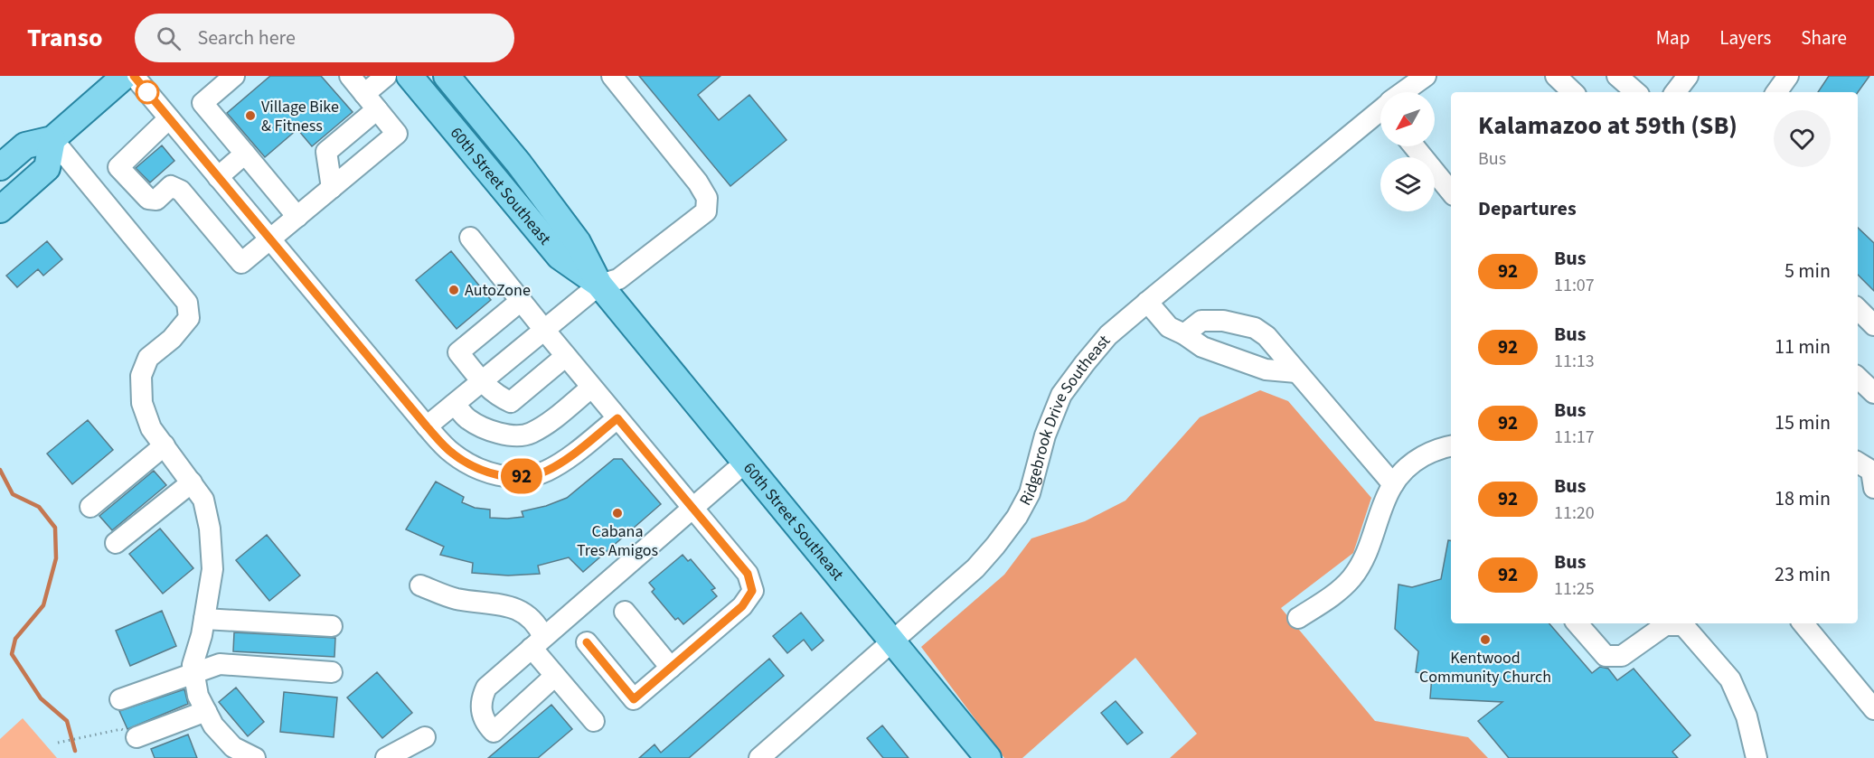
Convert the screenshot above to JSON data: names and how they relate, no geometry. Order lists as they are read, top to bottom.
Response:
{
  "streets": {
    "main road": ["60th Street Southeast"],
    "street": ["Ridgebrook Drive Southeast"]
  },
  "crossings": [
    ["60th Street Southeast", "Ridgebrook Drive Southeast"]
  ],
  "places": [
    "Village Bike & Fitness",
    "AutoZone",
    "Cabana Tres Amigos",
    "Kentwood Community Church"
  ],
  "lines": ["bus line 92"],
  "north": "bottom left",
  "page": {
    "header": "Transo",
    "search": "Search here",
    "nav": ["Map", "Layers", "Share"],
    "on_map": "92",
    "heading": [
      ["Kalamazoo at 59th (SB)", "Bus"],
      "Departures"
    ],
    "list": [
      {
        "mark": "92",
        "name": "Bus",
        "note": "11:07",
        "value": "5 min"
      },
      {
        "mark": "92",
        "name": "Bus",
        "note": "11:13",
        "value": "11 min"
      },
      {
        "mark": "92",
        "name": "Bus",
        "note": "11:17",
        "value": "15 min"
      },
      {
        "mark": "92",
        "name": "Bus",
        "note": "11:20",
        "value": "18 min"
      },
      {
        "mark": "92",
        "name": "Bus",
        "note": "11:25",
        "value": "23 min"
      }
    ]
  }
}
